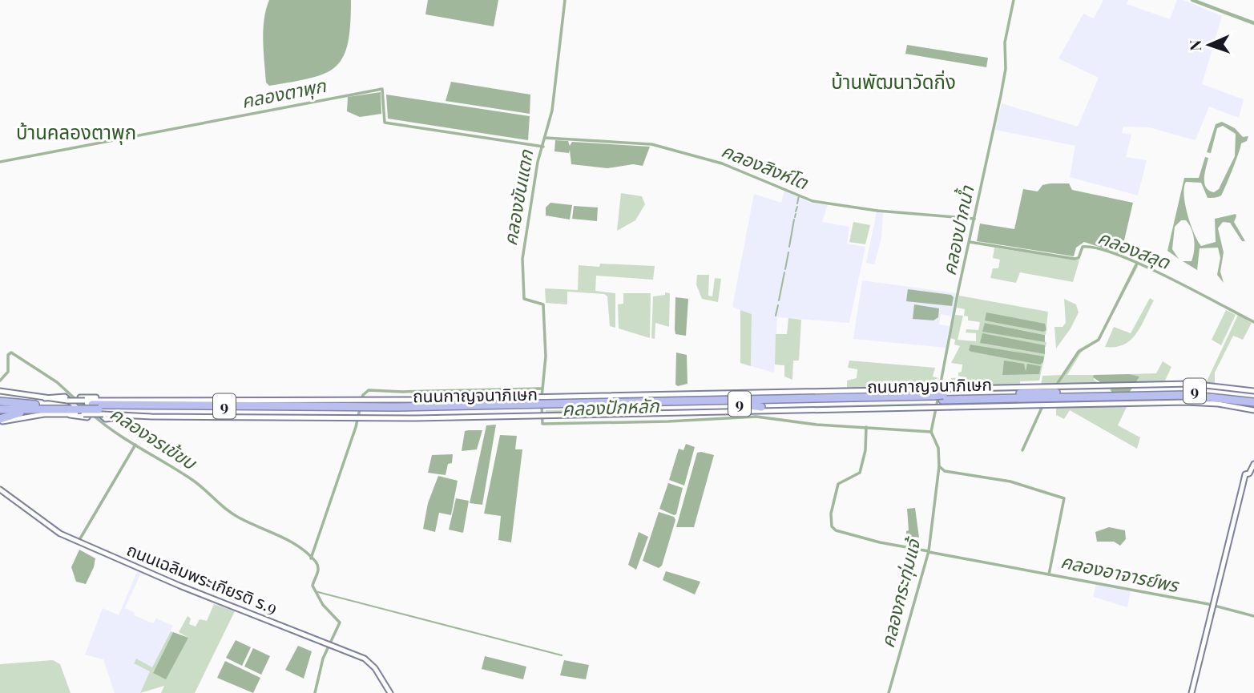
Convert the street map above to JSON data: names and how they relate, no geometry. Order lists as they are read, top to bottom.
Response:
{
  "streets": {
    "highway": ["ถนนกาญจนาภิเษก", "9"],
    "main road": ["ถนนเฉลิมพระเกียรติ ร.9"]
  },
  "districts": ["บ้านพัฒนาวัดกิ่ง", "บ้านคลองตาพุก"],
  "water": [
    "คลองตาพุก",
    "คลองสิงห์โต",
    "คลองขันแตก",
    "คลองปากน้ำ",
    "คลองสลุด",
    "คลองปักหลัก",
    "คลองจรเข้ขบ",
    "คลองอาจารย์พร",
    "คลองกระทุ่มแจ้"
  ],
  "north": "left"
}
